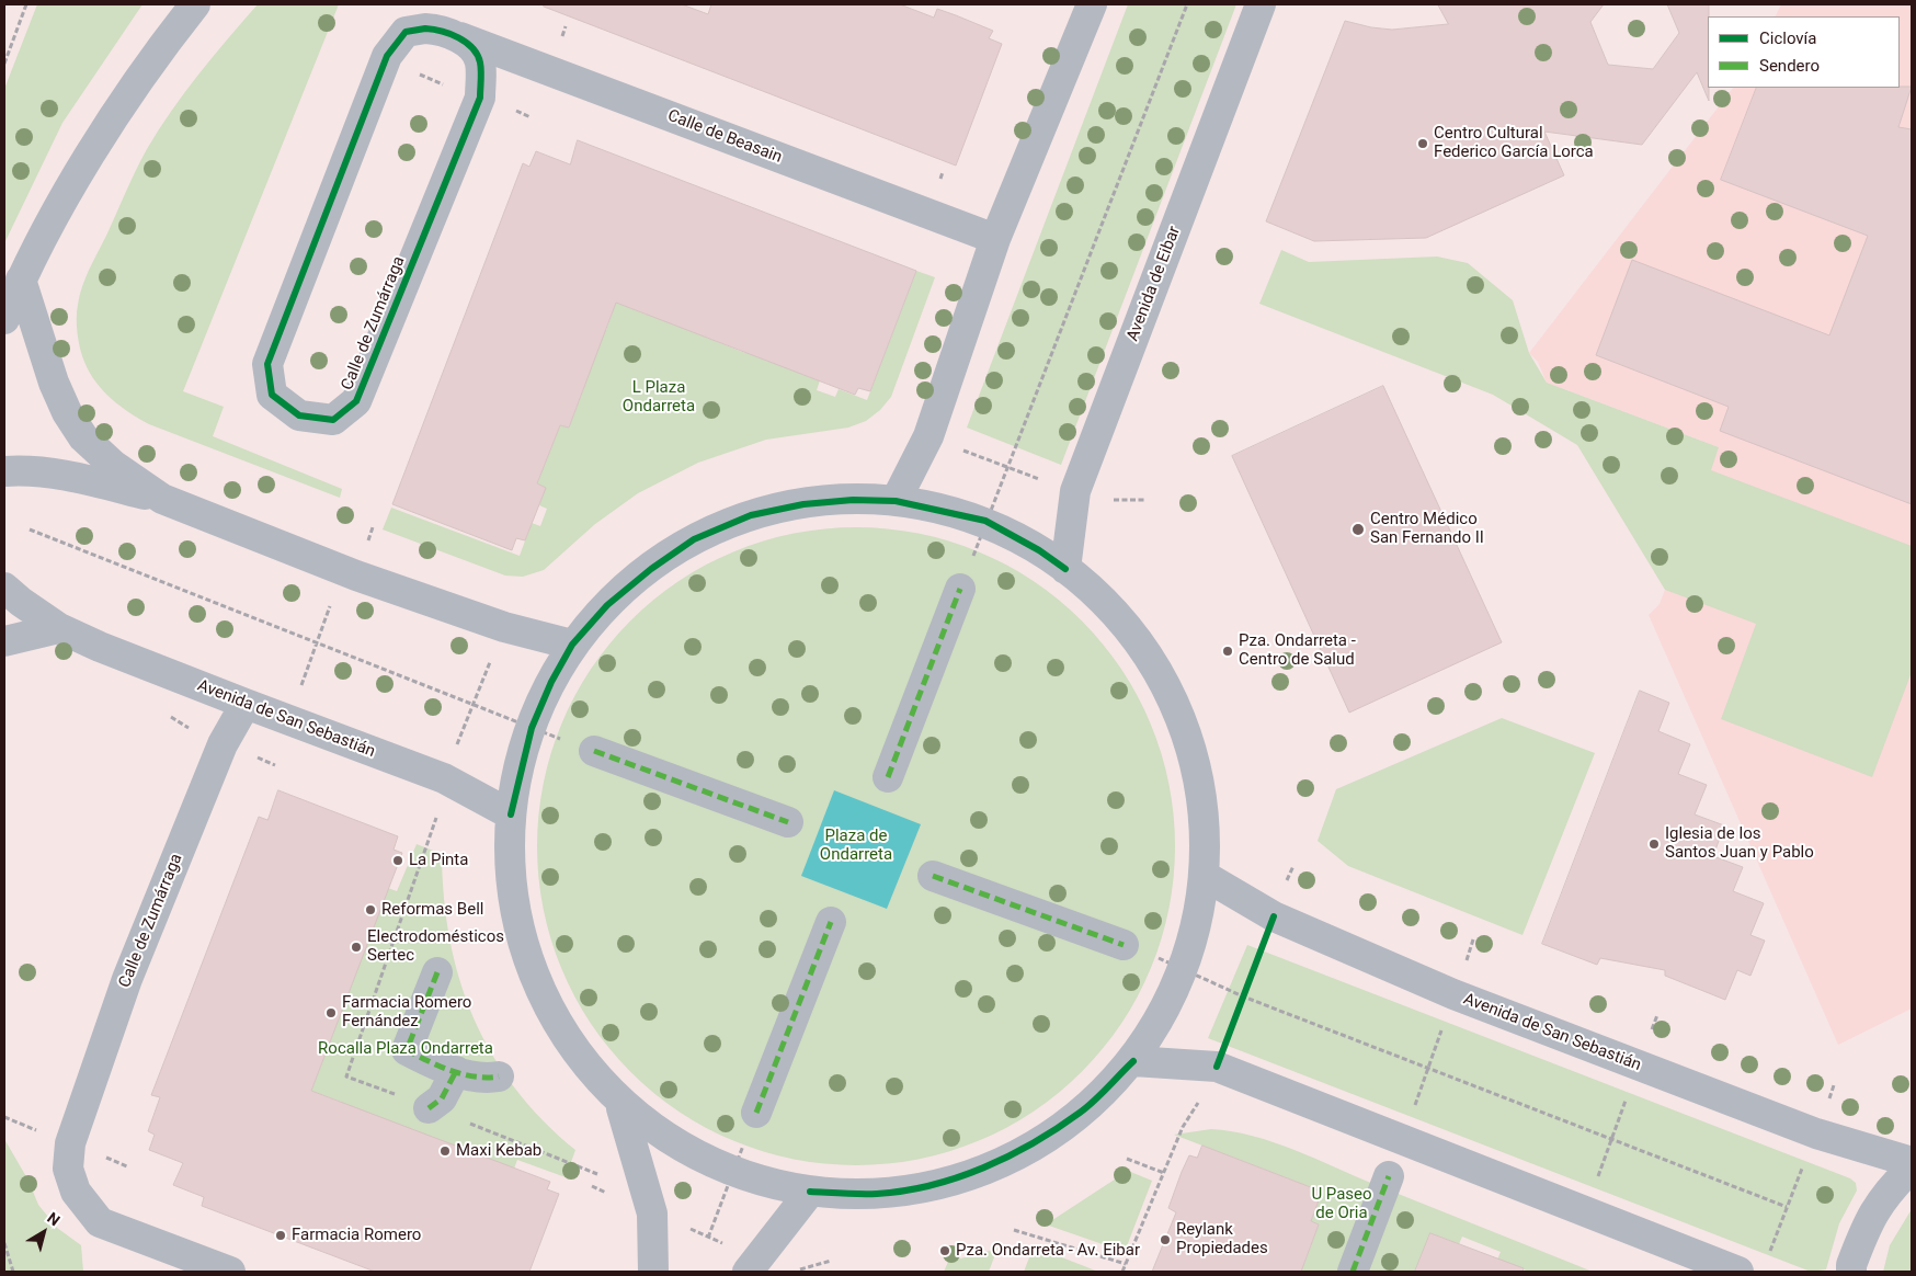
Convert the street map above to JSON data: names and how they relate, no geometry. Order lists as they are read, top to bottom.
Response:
{
  "streets": {
    "street": [
      "Calle de Beasain",
      "Avenida de Eibar",
      "Calle de Zumárraga",
      "Avenida de San Sebastián"
    ]
  },
  "crossings": [
    ["Calle de Beasain", "Calle de Zumárraga"],
    ["Calle de Zumárraga", "Avenida de San Sebastián"]
  ],
  "parks": [
    "L Plaza Ondarreta",
    "Plaza de Ondarreta",
    "Rocalla Plaza Ondarreta",
    "U Paseo de Oria"
  ],
  "places": [
    "Centro Cultural Federico García Lorca",
    "Centro Médico San Fernando II",
    "Pza. Ondarreta - Centro de Salud",
    "Iglesia de los Santos Juan y Pablo",
    "La Pinta",
    "Reformas Bell",
    "Electrodomésticos Sertec",
    "Farmacia Romero Fernández",
    "Maxi Kebab",
    "Farmacia Romero",
    "Reylank Propiedades",
    "Pza. Ondarreta - Av. Eibar"
  ],
  "legend": ["Ciclovía", "Sendero"],
  "north": "top right"
}
